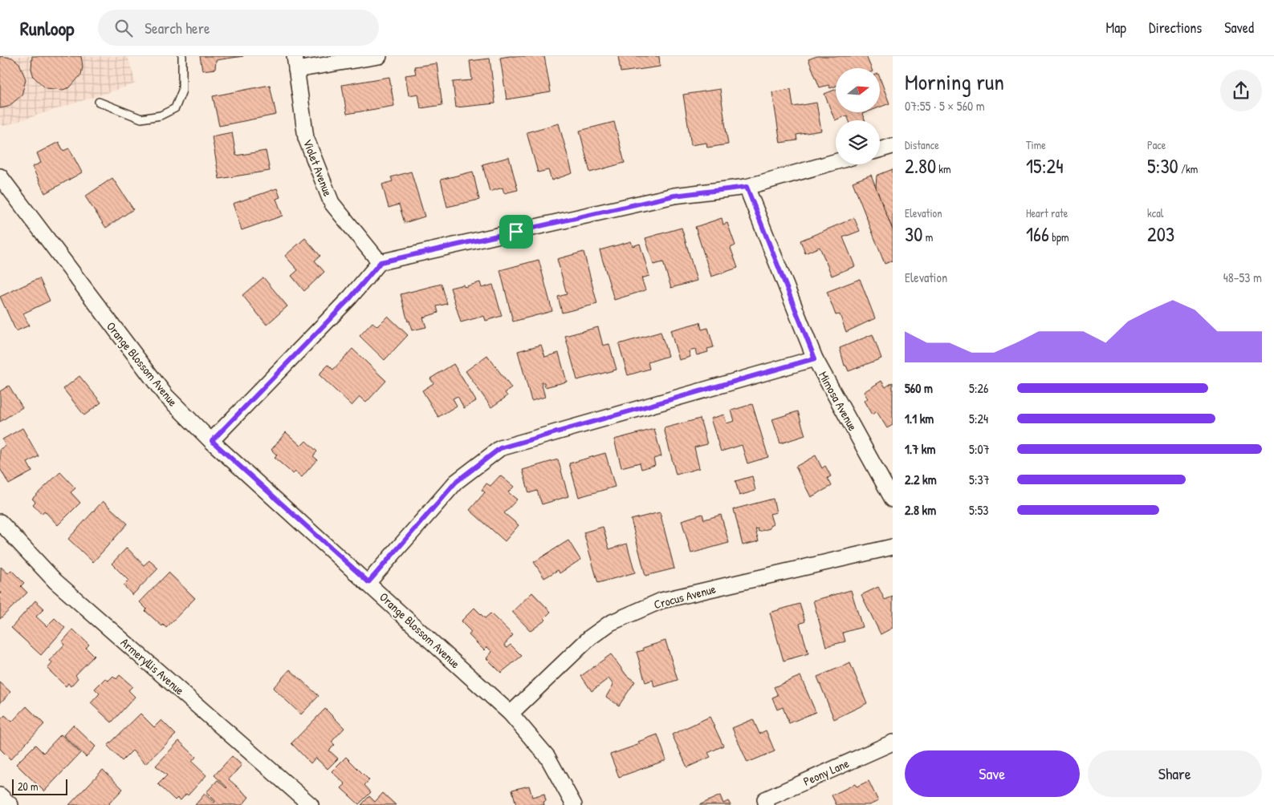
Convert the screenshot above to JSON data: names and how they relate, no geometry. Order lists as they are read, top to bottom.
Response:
{
  "streets": {
    "street": [
      "Violet Avenue",
      "Orange Blossom Avenue",
      "Mimosa Avenue",
      "Crocus Avenue",
      "Armeryllis Avenue",
      "Peony Lane"
    ]
  },
  "crossings": [
    ["Orange Blossom Avenue", "Crocus Avenue"]
  ],
  "scale_bar": "20 m",
  "north": "right",
  "page": {
    "header": "Runloop",
    "search": "Search here",
    "nav": ["Map", "Directions", "Saved"],
    "heading": ["Morning run", "07:55 · 5 × 560 m"],
    "stats": [
      ["Distance", "2.80 km"],
      ["Time", "15:24"],
      ["Pace", "5:30 /km"],
      ["Elevation", "30 m"],
      ["Heart rate", "166 bpm"],
      ["kcal", "203"]
    ],
    "chart": ["Elevation", "48–53 m"],
    "list": [
      {
        "name": "560 m",
        "note": "5:26"
      },
      {
        "name": "1.1 km",
        "note": "5:24"
      },
      {
        "name": "1.7 km",
        "note": "5:07"
      },
      {
        "name": "2.2 km",
        "note": "5:37"
      },
      {
        "name": "2.8 km",
        "note": "5:53"
      }
    ],
    "buttons": ["Save", "Share"],
    "scale": "20 m"
  }
}
